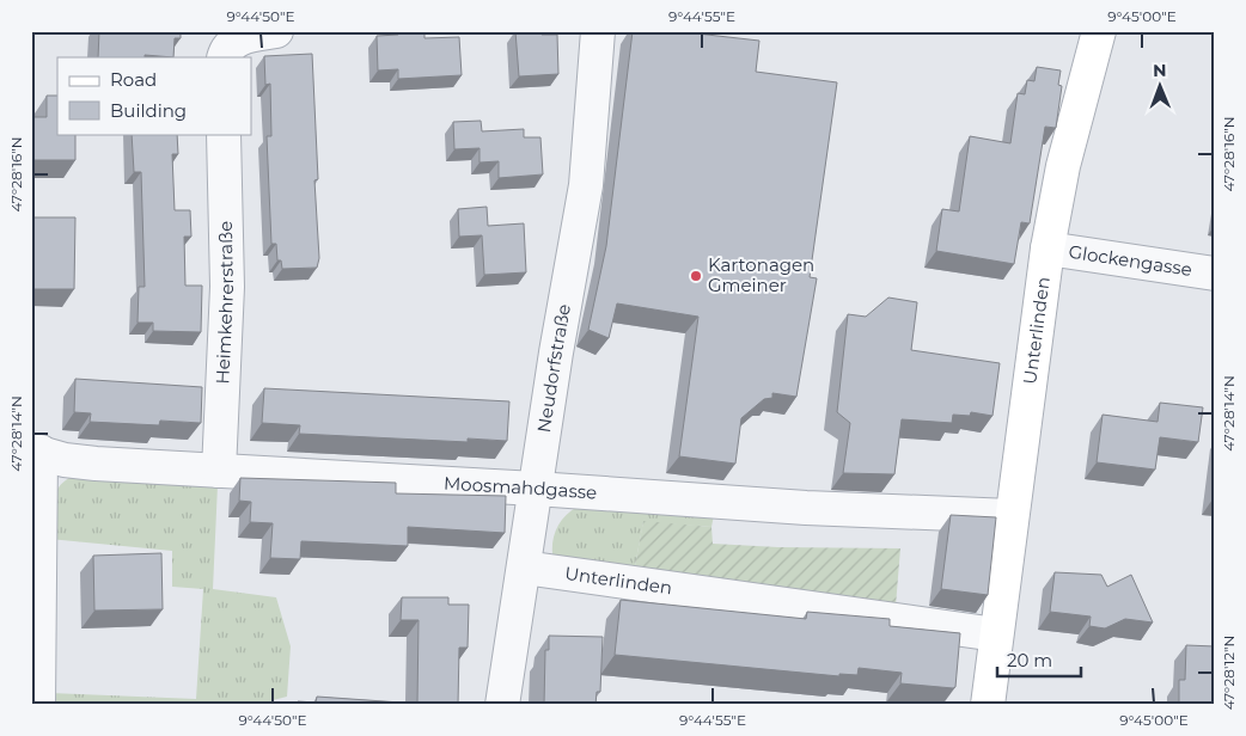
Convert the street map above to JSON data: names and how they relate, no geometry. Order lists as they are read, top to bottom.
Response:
{
  "streets": {
    "main road": ["Unterlinden"],
    "street": [
      "Glockengasse",
      "Heimkehrerstraße",
      "Neudorfstraße",
      "Moosmahdgasse"
    ]
  },
  "crossings": [
    ["Glockengasse", "Unterlinden"],
    ["Heimkehrerstraße", "Moosmahdgasse"],
    ["Unterlinden", "Neudorfstraße"],
    ["Unterlinden", "Moosmahdgasse"],
    ["Neudorfstraße", "Moosmahdgasse"]
  ],
  "places": ["Kartonagen Gmeiner"],
  "legend": ["Road", "Building"],
  "scale_bar": "20 m",
  "north": "top",
  "coordinates": [
    "9°44'50\"E",
    "9°44'55\"E",
    "9°45'00\"E",
    "47°28'16\"N",
    "47°28'14\"N",
    "47°28'12\"N"
  ]
}
